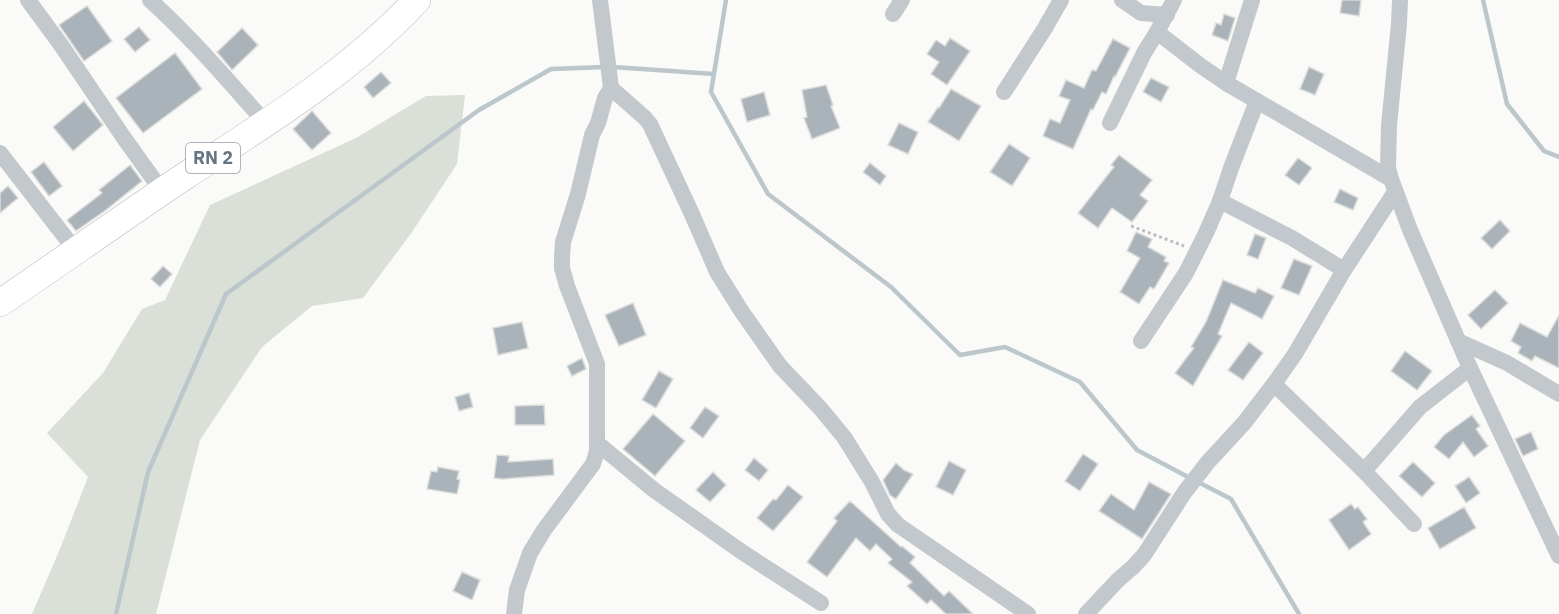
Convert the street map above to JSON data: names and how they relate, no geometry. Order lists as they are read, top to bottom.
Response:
{
  "streets": {
    "highway": ["RN 2"]
  }
}
